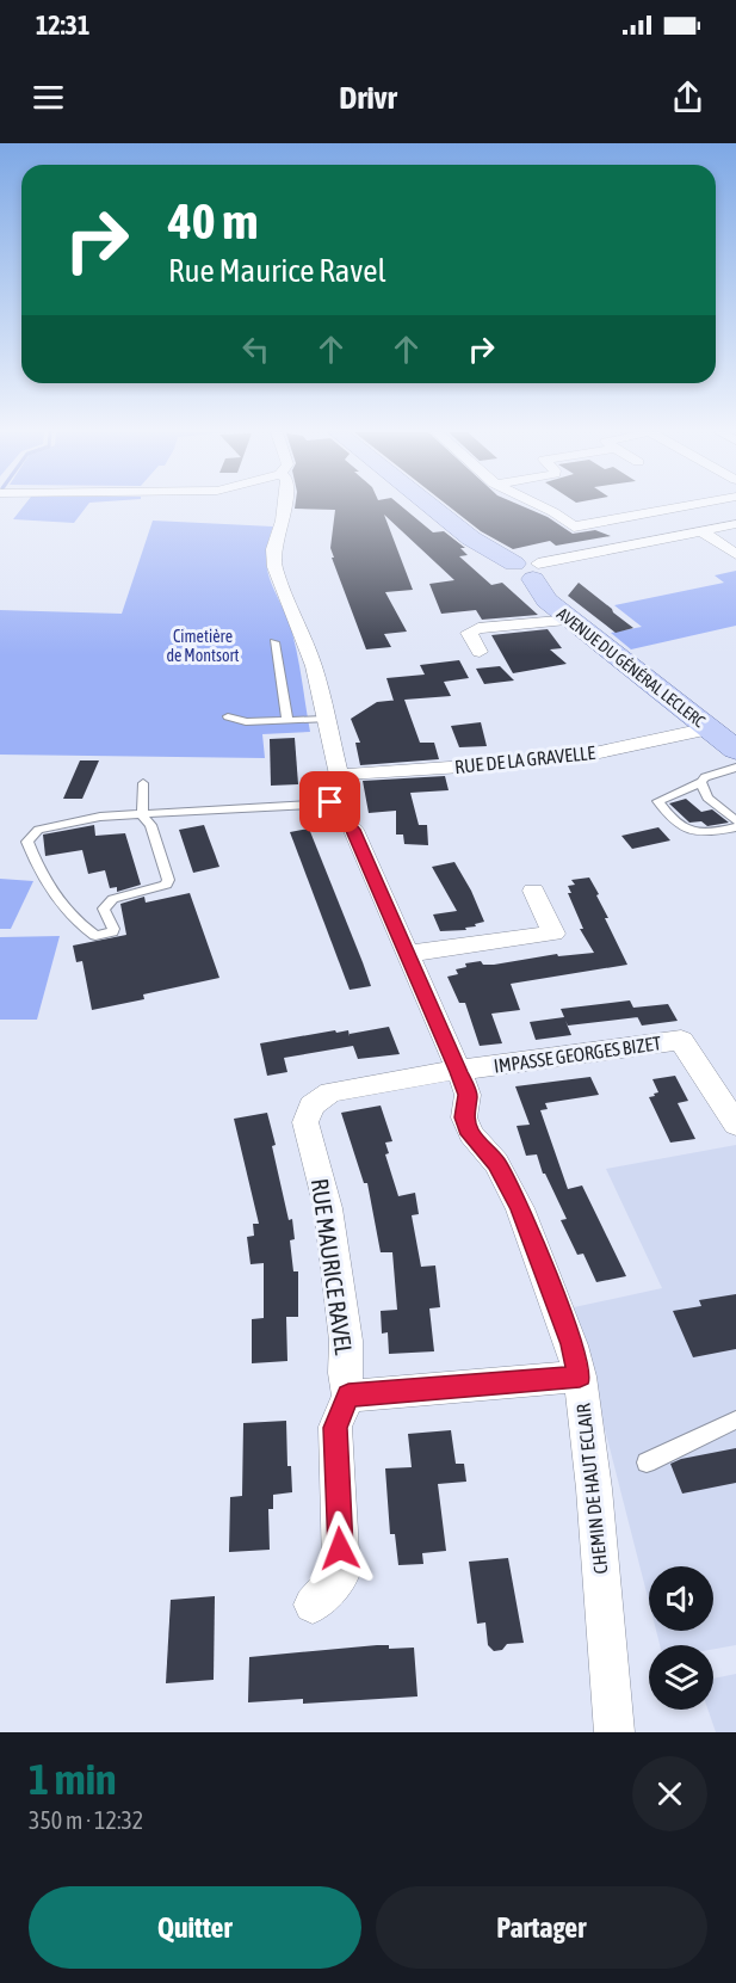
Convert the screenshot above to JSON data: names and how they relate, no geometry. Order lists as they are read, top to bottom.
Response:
{
  "streets": {
    "main road": ["AVENUE DU GÉNÉRAL LECLERC"],
    "street": [
      "RUE DE LA GRAVELLE",
      "IMPASSE GEORGES BIZET",
      "RUE MAURICE RAVEL",
      "CHEMIN DE HAUT ECLAIR"
    ]
  },
  "crossings": [
    ["AVENUE DU GÉNÉRAL LECLERC", "RUE DE LA GRAVELLE"],
    ["IMPASSE GEORGES BIZET", "RUE MAURICE RAVEL"],
    ["IMPASSE GEORGES BIZET", "CHEMIN DE HAUT ECLAIR"],
    ["RUE MAURICE RAVEL", "CHEMIN DE HAUT ECLAIR"]
  ],
  "parks": ["Cimetière de Montsort"],
  "page": {
    "status": "12:31",
    "header": "Drivr",
    "turn": ["40 m", "Rue Maurice Ravel"],
    "heading": ["1 min", "350 m · 12:32"],
    "buttons": ["Quitter", "Partager"]
  }
}
